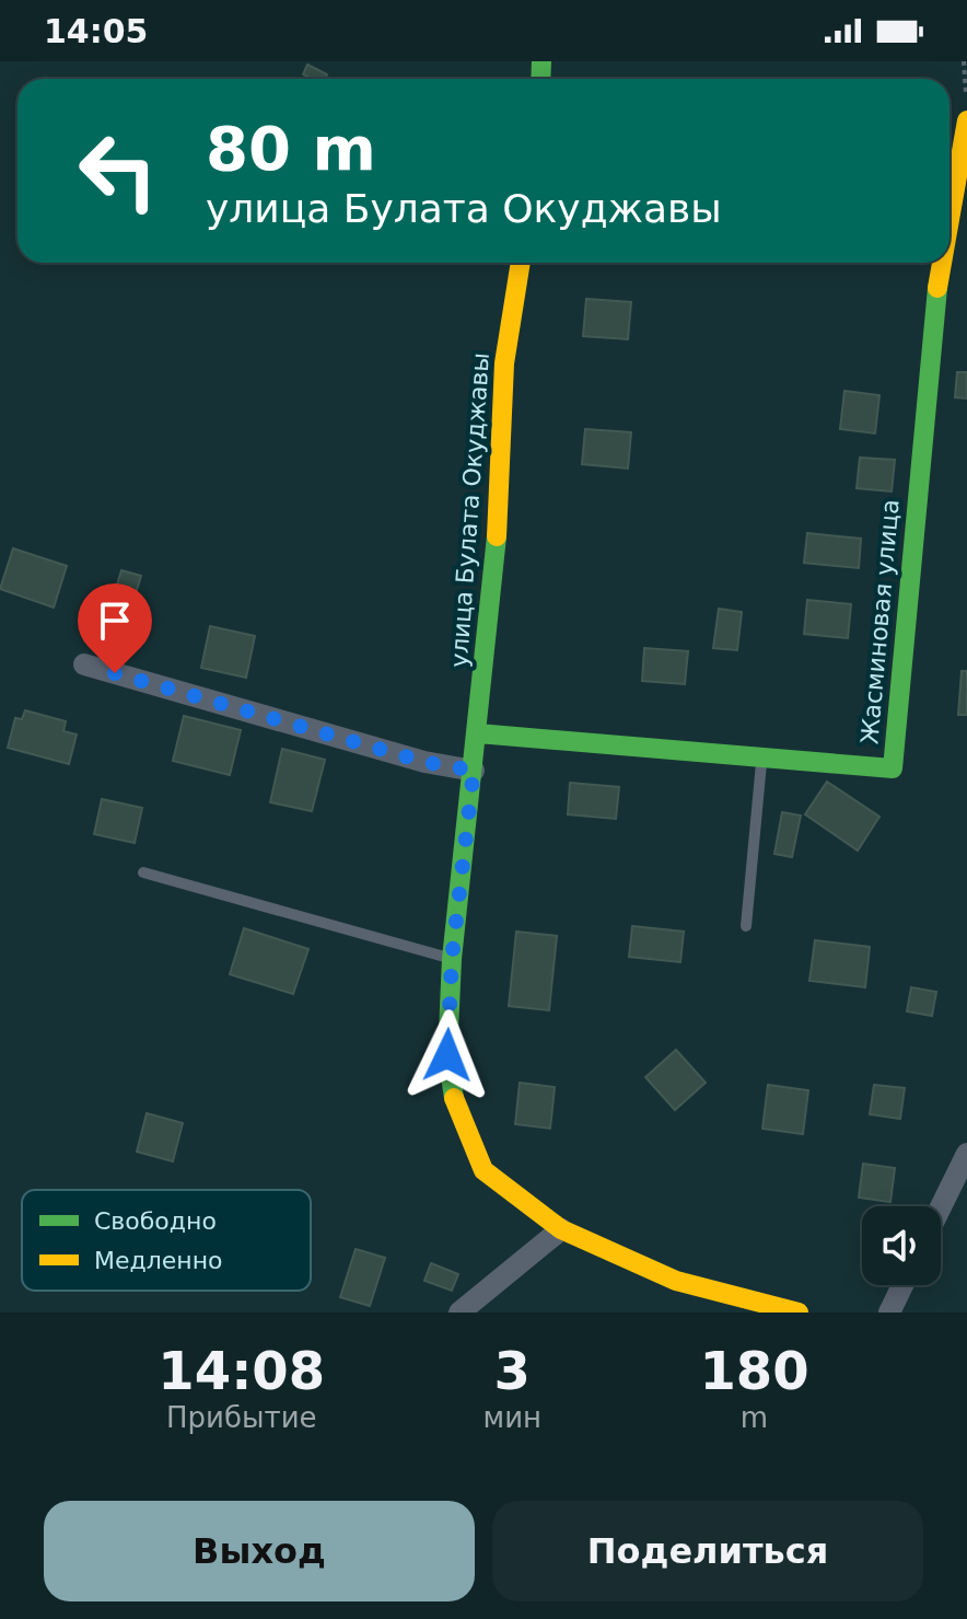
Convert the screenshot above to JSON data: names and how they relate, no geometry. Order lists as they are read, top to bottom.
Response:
{
  "streets": {
    "street": ["улица Булата Окуджавы", "Жасминовая улица"]
  },
  "crossings": [
    ["улица Булата Окуджавы", "Жасминовая улица"]
  ],
  "legend": ["Свободно", "Медленно"],
  "page": {
    "status": "14:05",
    "turn": ["80 m", "улица Булата Окуджавы"],
    "eta": [
      "14:08",
      "Прибытие",
      "3",
      "мин",
      "180",
      "m"
    ],
    "buttons": ["Выход", "Поделиться"]
  }
}
